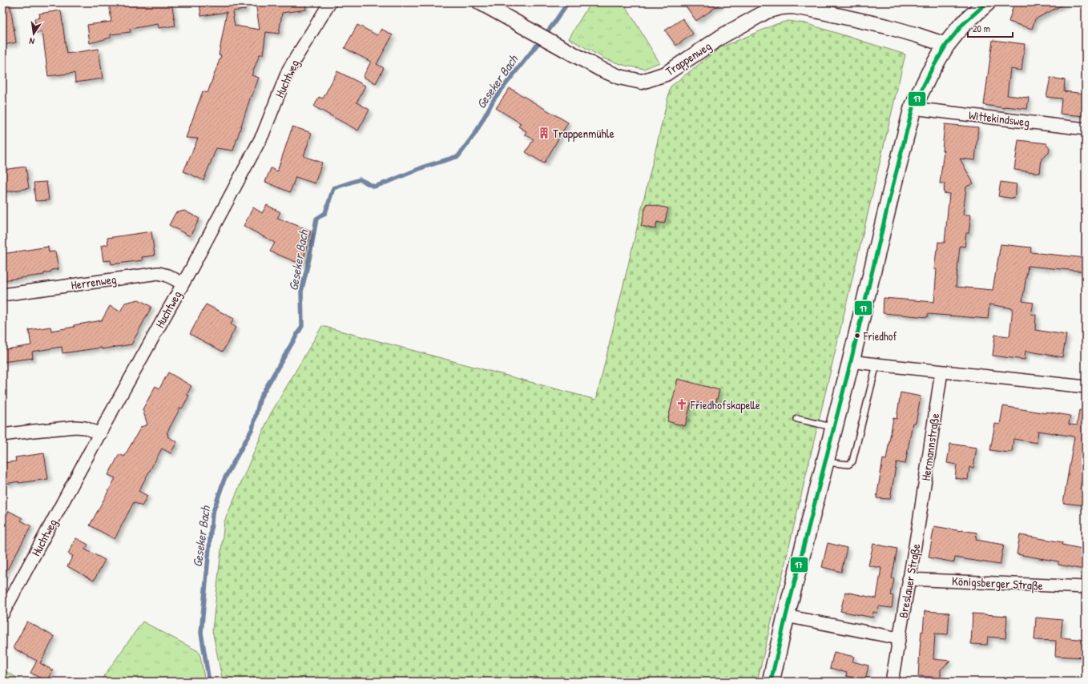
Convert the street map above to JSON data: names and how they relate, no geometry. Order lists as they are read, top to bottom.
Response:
{
  "streets": {
    "street": [
      "Trappenweg",
      "Huchtweg",
      "Wittekindsweg",
      "Herrenweg",
      "Hermannstraße",
      "Breslauer Straße",
      "Königsberger Straße"
    ]
  },
  "crossings": [
    ["Huchtweg", "Herrenweg"],
    ["Hermannstraße", "Breslauer Straße"],
    ["Breslauer Straße", "Königsberger Straße"]
  ],
  "water": ["Geseker Bach"],
  "places": {
    "building": ["Trappenmühle"],
    "other": ["Friedhof"],
    "church": ["Friedhofskapelle"]
  },
  "lines": ["transit line 17"],
  "scale_bar": "20 m",
  "north": "bottom"
}
